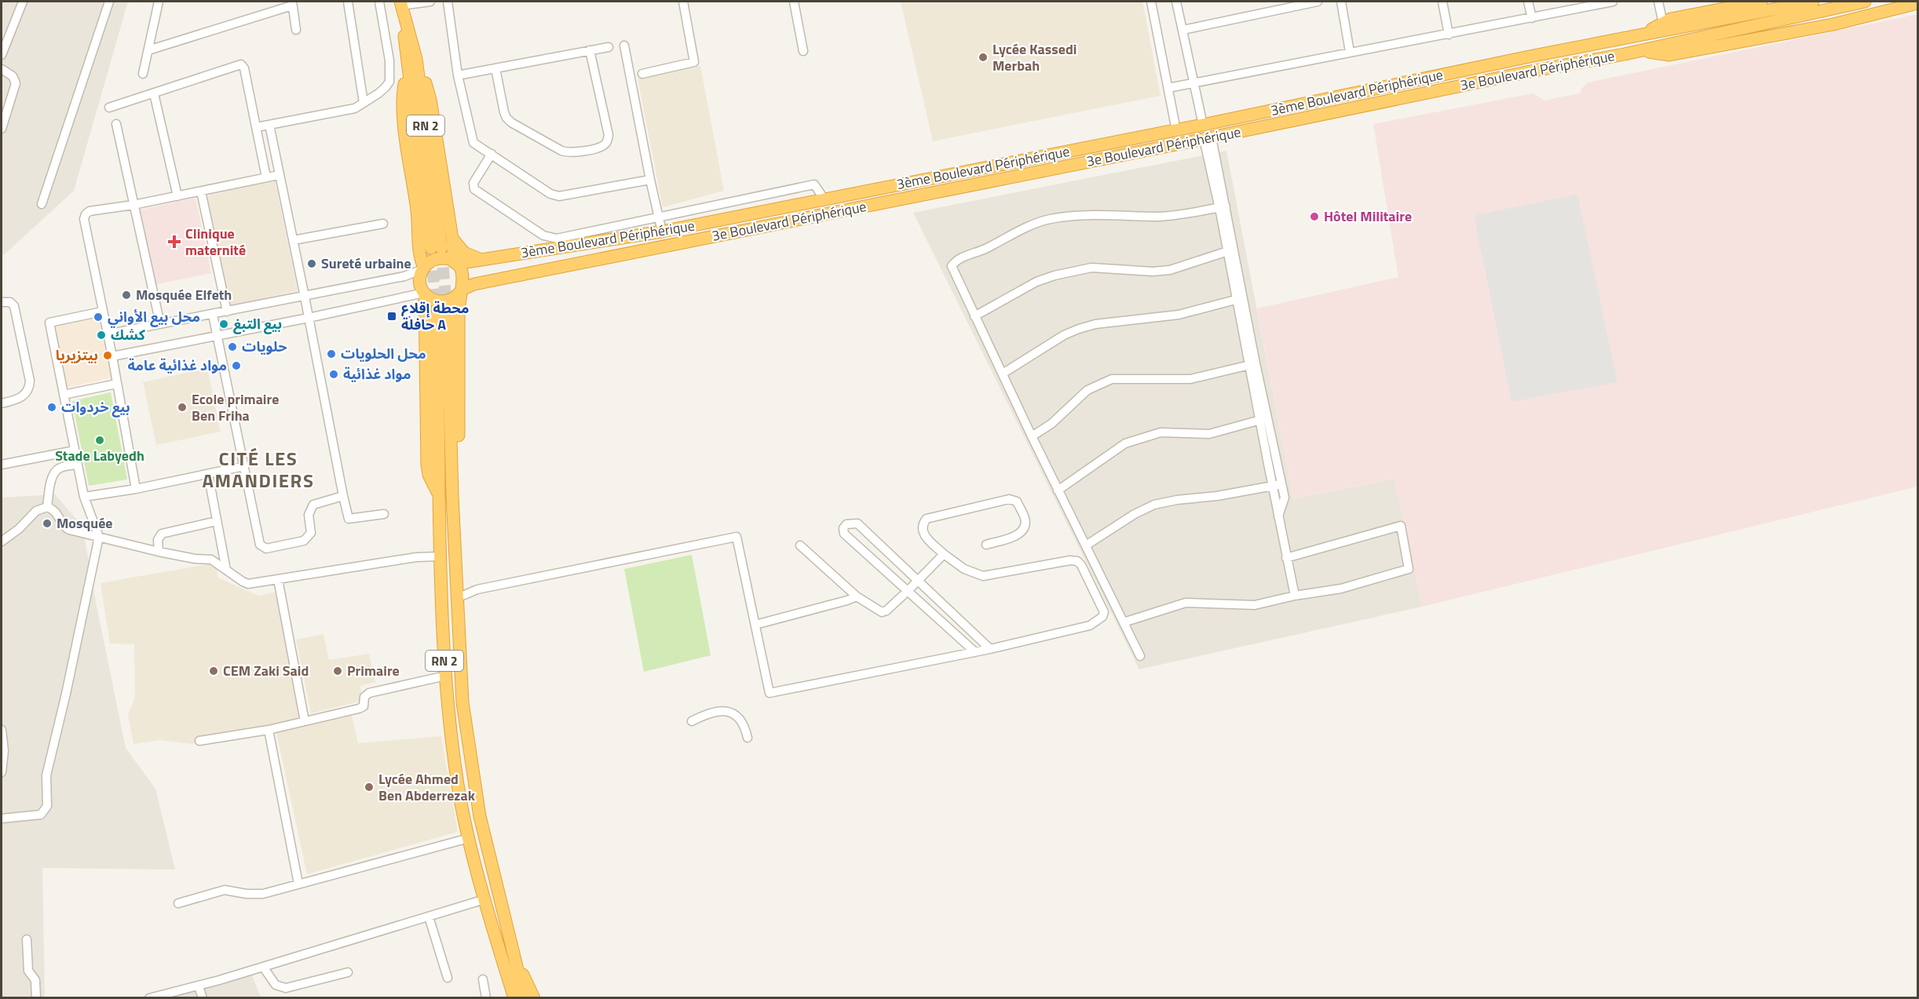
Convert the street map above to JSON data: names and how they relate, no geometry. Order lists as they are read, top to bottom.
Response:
{
  "streets": {
    "highway": ["3e Boulevard Périphérique", "3ème Boulevard Périphérique", "RN 2"]
  },
  "crossings": [
    ["3e Boulevard Périphérique", "3ème Boulevard Périphérique"]
  ],
  "districts": ["CITÉ LES AMANDIERS"],
  "places": {
    "other": [
      "Lycée Kassedi Merbah",
      "Hôtel Militaire",
      "Sureté urbaine",
      "Mosquée Elfeth",
      "محل بيع الأواني",
      "بيع التبغ",
      "كشك",
      "حلويات",
      "محل الحلويات",
      "بيتزيريا",
      "مواد غذائية عامة",
      "مواد غذائية",
      "بيع خردوات",
      "Ecole primaire Ben Friha",
      "Stade Labyedh",
      "Mosquée",
      "CEM Zaki Said",
      "Primaire",
      "Lycée Ahmed Ben Abderrezak"
    ],
    "health": ["Clinique maternité"],
    "transit": ["محطة إقلاع حافلة A"]
  }
}
